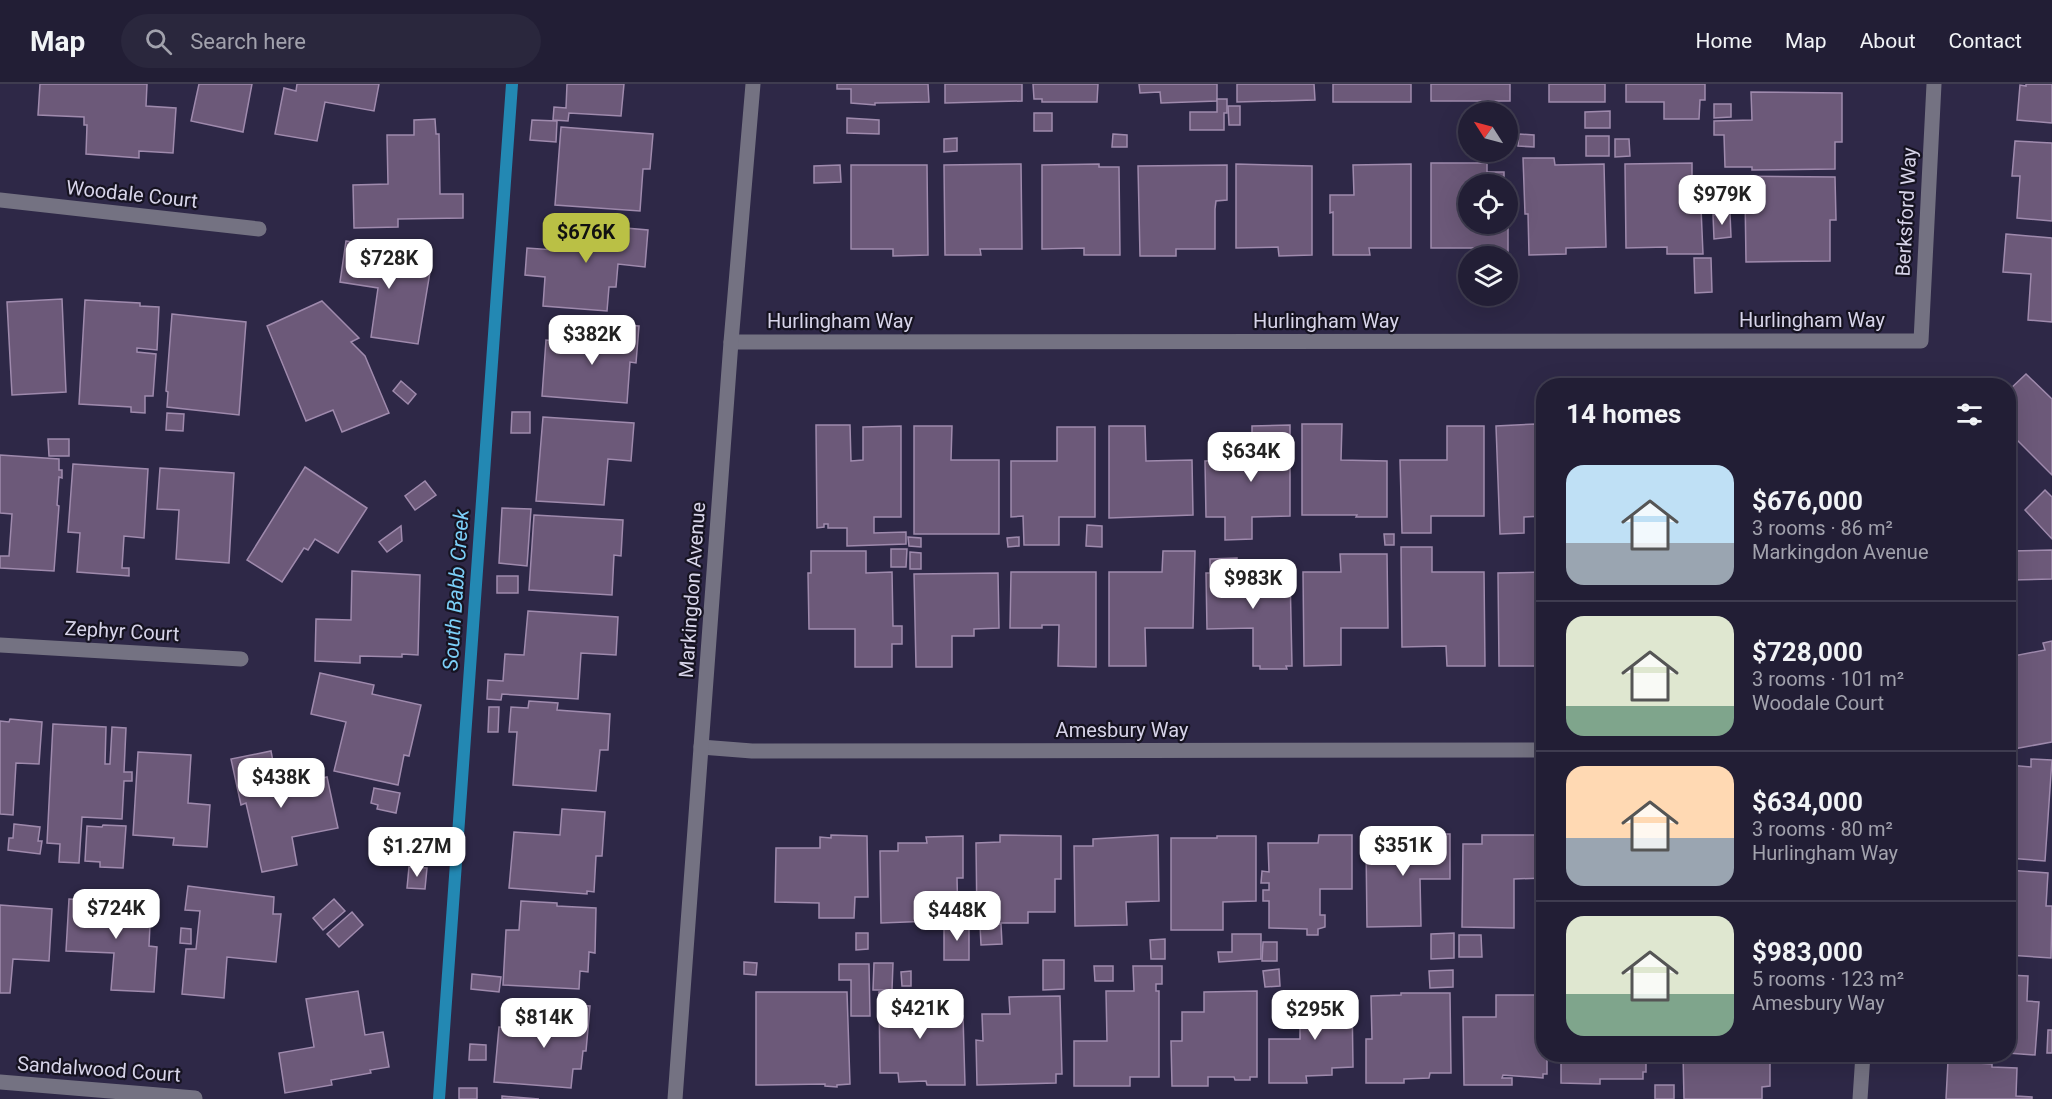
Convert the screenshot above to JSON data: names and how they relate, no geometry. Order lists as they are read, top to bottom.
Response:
{
  "streets": {
    "street": [
      "Woodale Court",
      "Berksford Way",
      "Hurlingham Way",
      "Markingdon Avenue",
      "Zephyr Court",
      "Amesbury Way",
      "Sandalwood Court"
    ]
  },
  "crossings": [
    ["Berksford Way", "Hurlingham Way"],
    ["Hurlingham Way", "Markingdon Avenue"],
    ["Markingdon Avenue", "Amesbury Way"]
  ],
  "water": ["South Babb Creek"],
  "north": "top left",
  "page": {
    "header": "Map",
    "search": "Search here",
    "nav": [
      "Home",
      "Map",
      "About",
      "Contact"
    ],
    "price": [
      "$979K",
      "$676K",
      "$728K",
      "$382K",
      "$634K",
      "$983K",
      "$438K",
      "$351K",
      "$1.27M",
      "$724K",
      "$448K",
      "$421K",
      "$295K",
      "$814K"
    ],
    "heading": "14 homes",
    "list": [
      {
        "name": "$676,000",
        "note": "3 rooms · 86 m² · Markingdon Avenue"
      },
      {
        "name": "$728,000",
        "note": "3 rooms · 101 m² · Woodale Court"
      },
      {
        "name": "$634,000",
        "note": "3 rooms · 80 m² · Hurlingham Way"
      },
      {
        "name": "$983,000",
        "note": "5 rooms · 123 m² · Amesbury Way"
      }
    ]
  }
}
